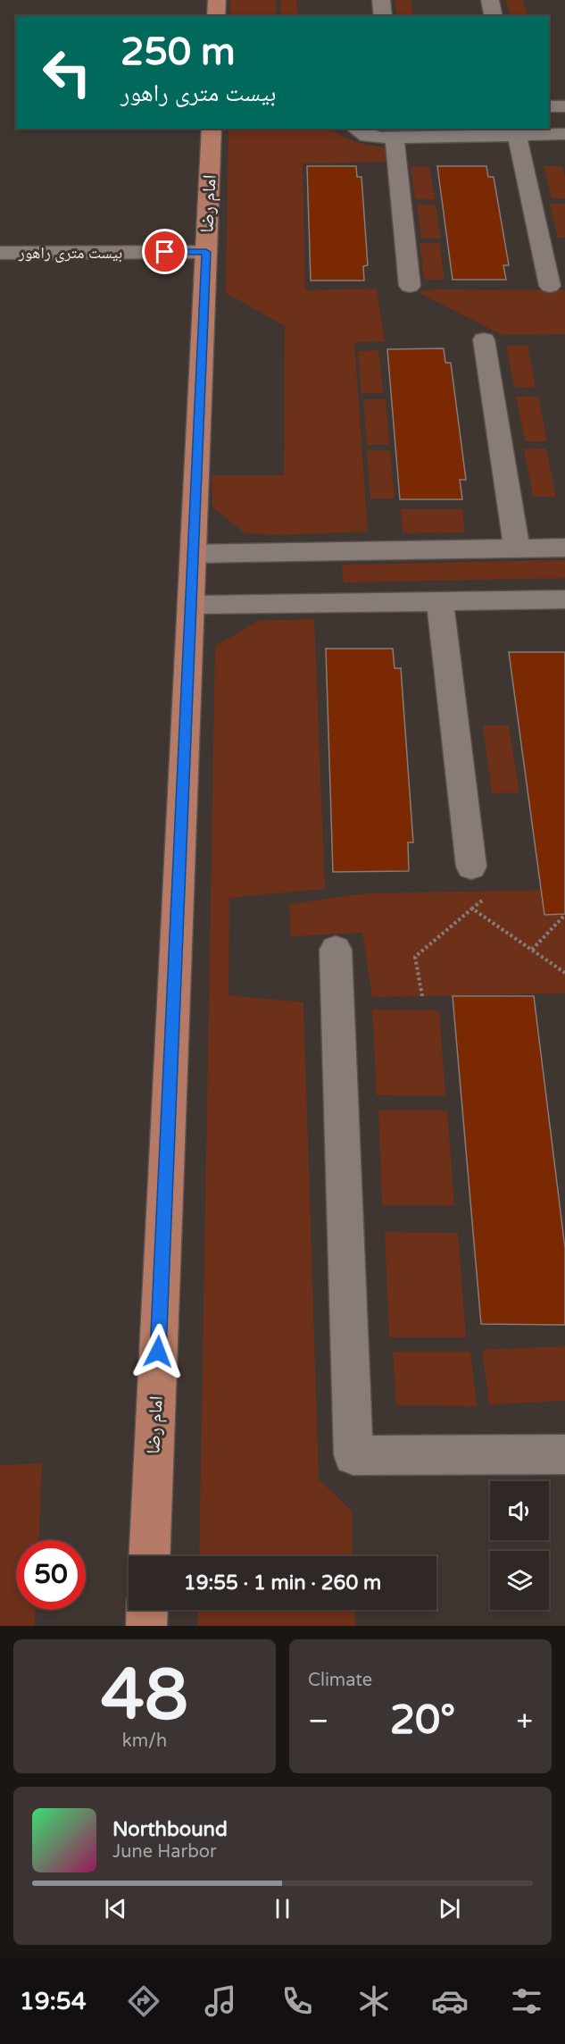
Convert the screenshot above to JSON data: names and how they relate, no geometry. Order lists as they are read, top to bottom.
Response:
{
  "streets": {
    "main road": ["امام رضا"],
    "street": ["بیست متری راهور"]
  },
  "crossings": [
    ["امام رضا", "بیست متری راهور"]
  ],
  "page": {
    "turn": ["250 m", "بیست متری راهور"],
    "limit": "50",
    "trip": "19:55 · 1 min · 260 m",
    "tile": [
      ["48", "km/h"],
      "Climate"
    ],
    "heat": ["−", "20°", "+"],
    "song": ["Northbound", "June Harbor"],
    "tabs": "19:54"
  }
}
